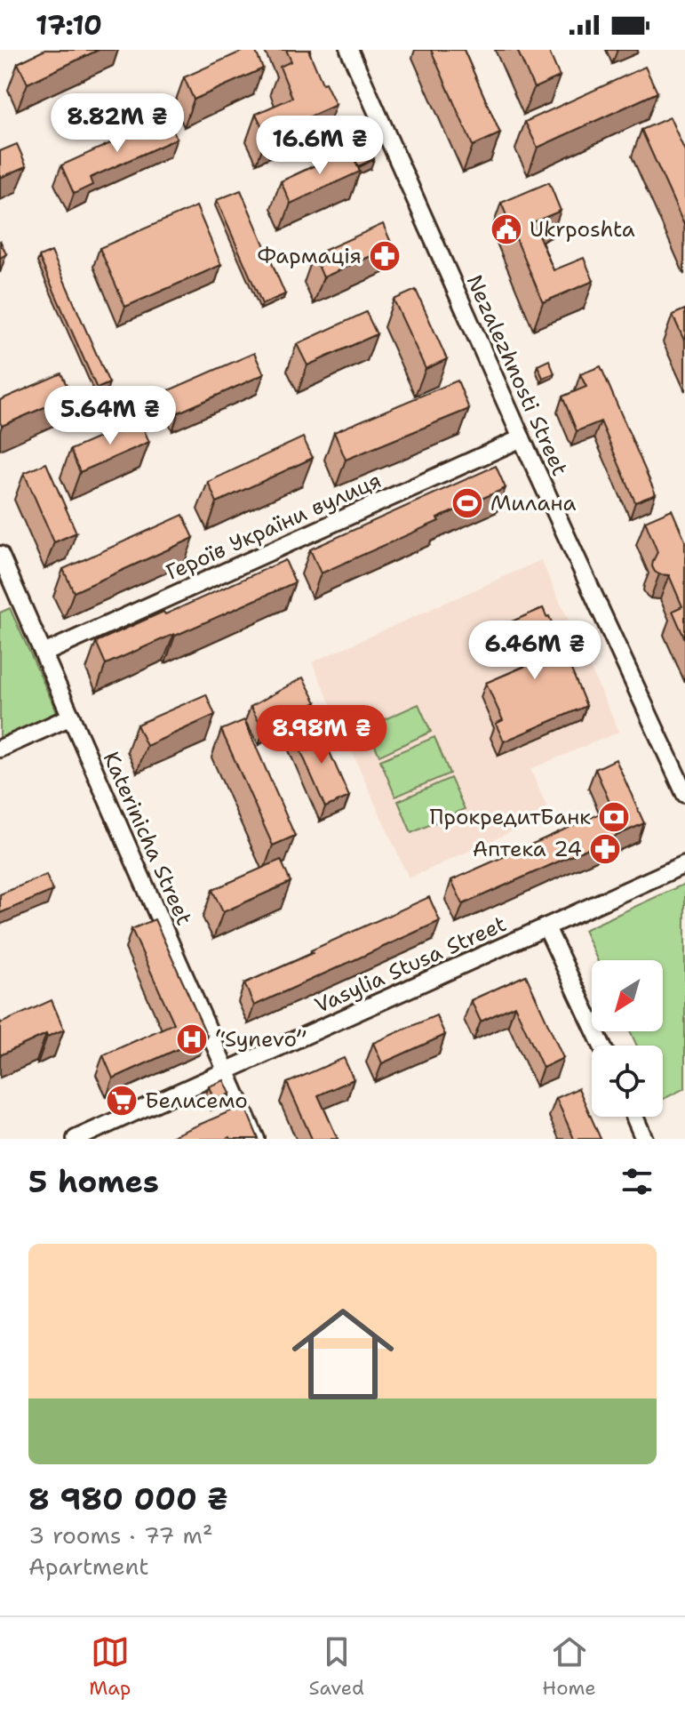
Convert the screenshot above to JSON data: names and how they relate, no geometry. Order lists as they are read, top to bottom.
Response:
{
  "streets": {
    "street": [
      "Nezalezhnosti Street",
      "Героїв України вулиця",
      "Katerinicha Street",
      "Vasylia Stusa Street"
    ]
  },
  "crossings": [
    ["Nezalezhnosti Street", "Героїв України вулиця"],
    ["Героїв України вулиця", "Katerinicha Street"],
    ["Katerinicha Street", "Vasylia Stusa Street"]
  ],
  "places": {
    "public building": ["Ukrposhta"],
    "pharmacy": ["Фармація", "Аптека 24"],
    "sports": ["Милана"],
    "bank": ["ПрокредитБанк"],
    "hospital": ["“Synevo”"],
    "supermarket": ["Белисемо"]
  },
  "north": "bottom left",
  "page": {
    "status": "17:10",
    "price": [
      "8.82M ₴",
      "16.6M ₴",
      "5.64M ₴",
      "6.46M ₴",
      "8.98M ₴"
    ],
    "heading": "5 homes",
    "list": [
      {
        "name": "8 980 000 ₴",
        "note": "3 rooms · 77 m² · Apartment"
      }
    ],
    "tabs": ["Map", "Saved", "Home"]
  }
}
